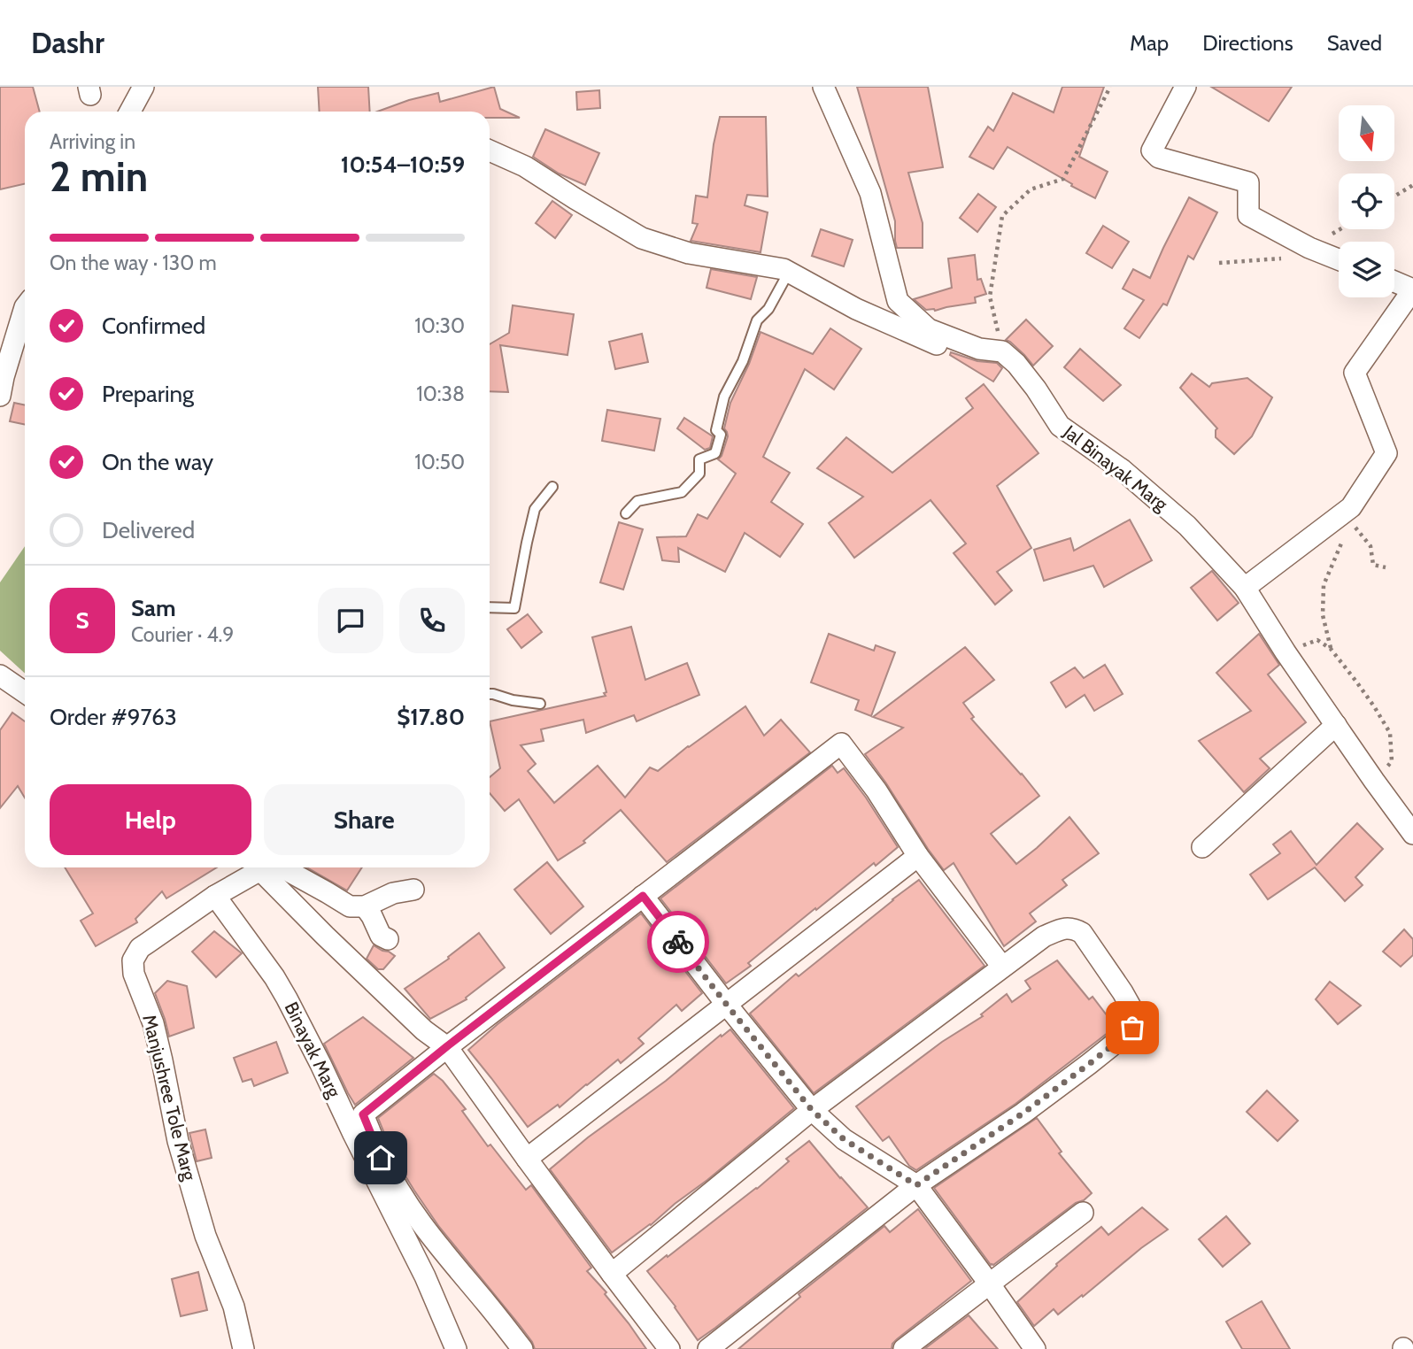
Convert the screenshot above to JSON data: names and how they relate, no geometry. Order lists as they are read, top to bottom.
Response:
{
  "streets": {
    "street": ["Jal Binayak Marg", "Binayak Marg", "Manjushree Tole Marg"]
  },
  "crossings": [
    ["Binayak Marg", "Manjushree Tole Marg"]
  ],
  "north": "bottom",
  "page": {
    "header": "Dashr",
    "nav": ["Map", "Directions", "Saved"],
    "heading": ["2 min", "Arriving in", "10:54–10:59"],
    "panel": [
      "Sam",
      "Courier · 4.9",
      "Order #9763",
      "$17.80"
    ],
    "bar": "On the way · 130 m",
    "list": [
      ["Confirmed", "10:30"],
      ["Preparing", "10:38"],
      ["On the way", "10:50"],
      "Delivered"
    ],
    "round": "S",
    "buttons": ["Help", "Share"]
  }
}
